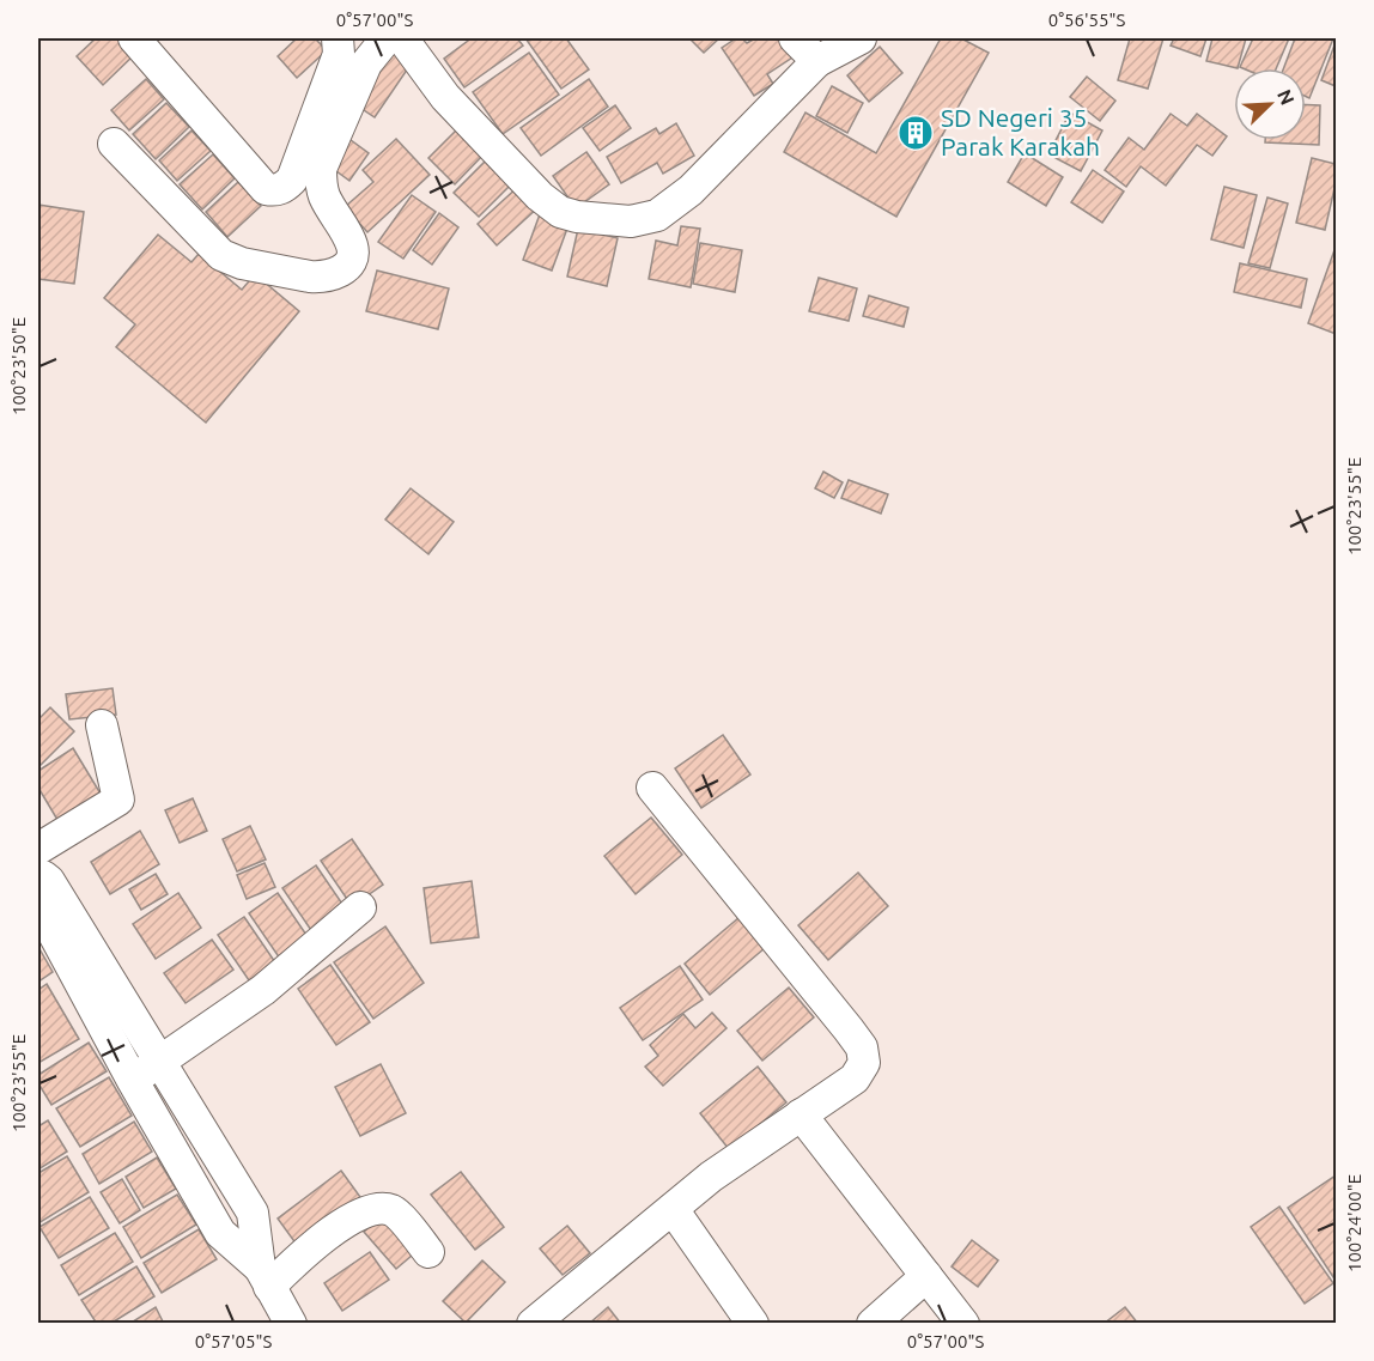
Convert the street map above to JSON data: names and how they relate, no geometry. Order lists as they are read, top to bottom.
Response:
{
  "places": {
    "building": ["SD Negeri 35 Parak Karakah"]
  },
  "north": "top right",
  "coordinates": [
    "0°57'00\"S",
    "0°56'55\"S",
    "100°23'50\"E",
    "100°23'55\"E",
    "100°24'00\"E",
    "0°57'05\"S"
  ]
}
